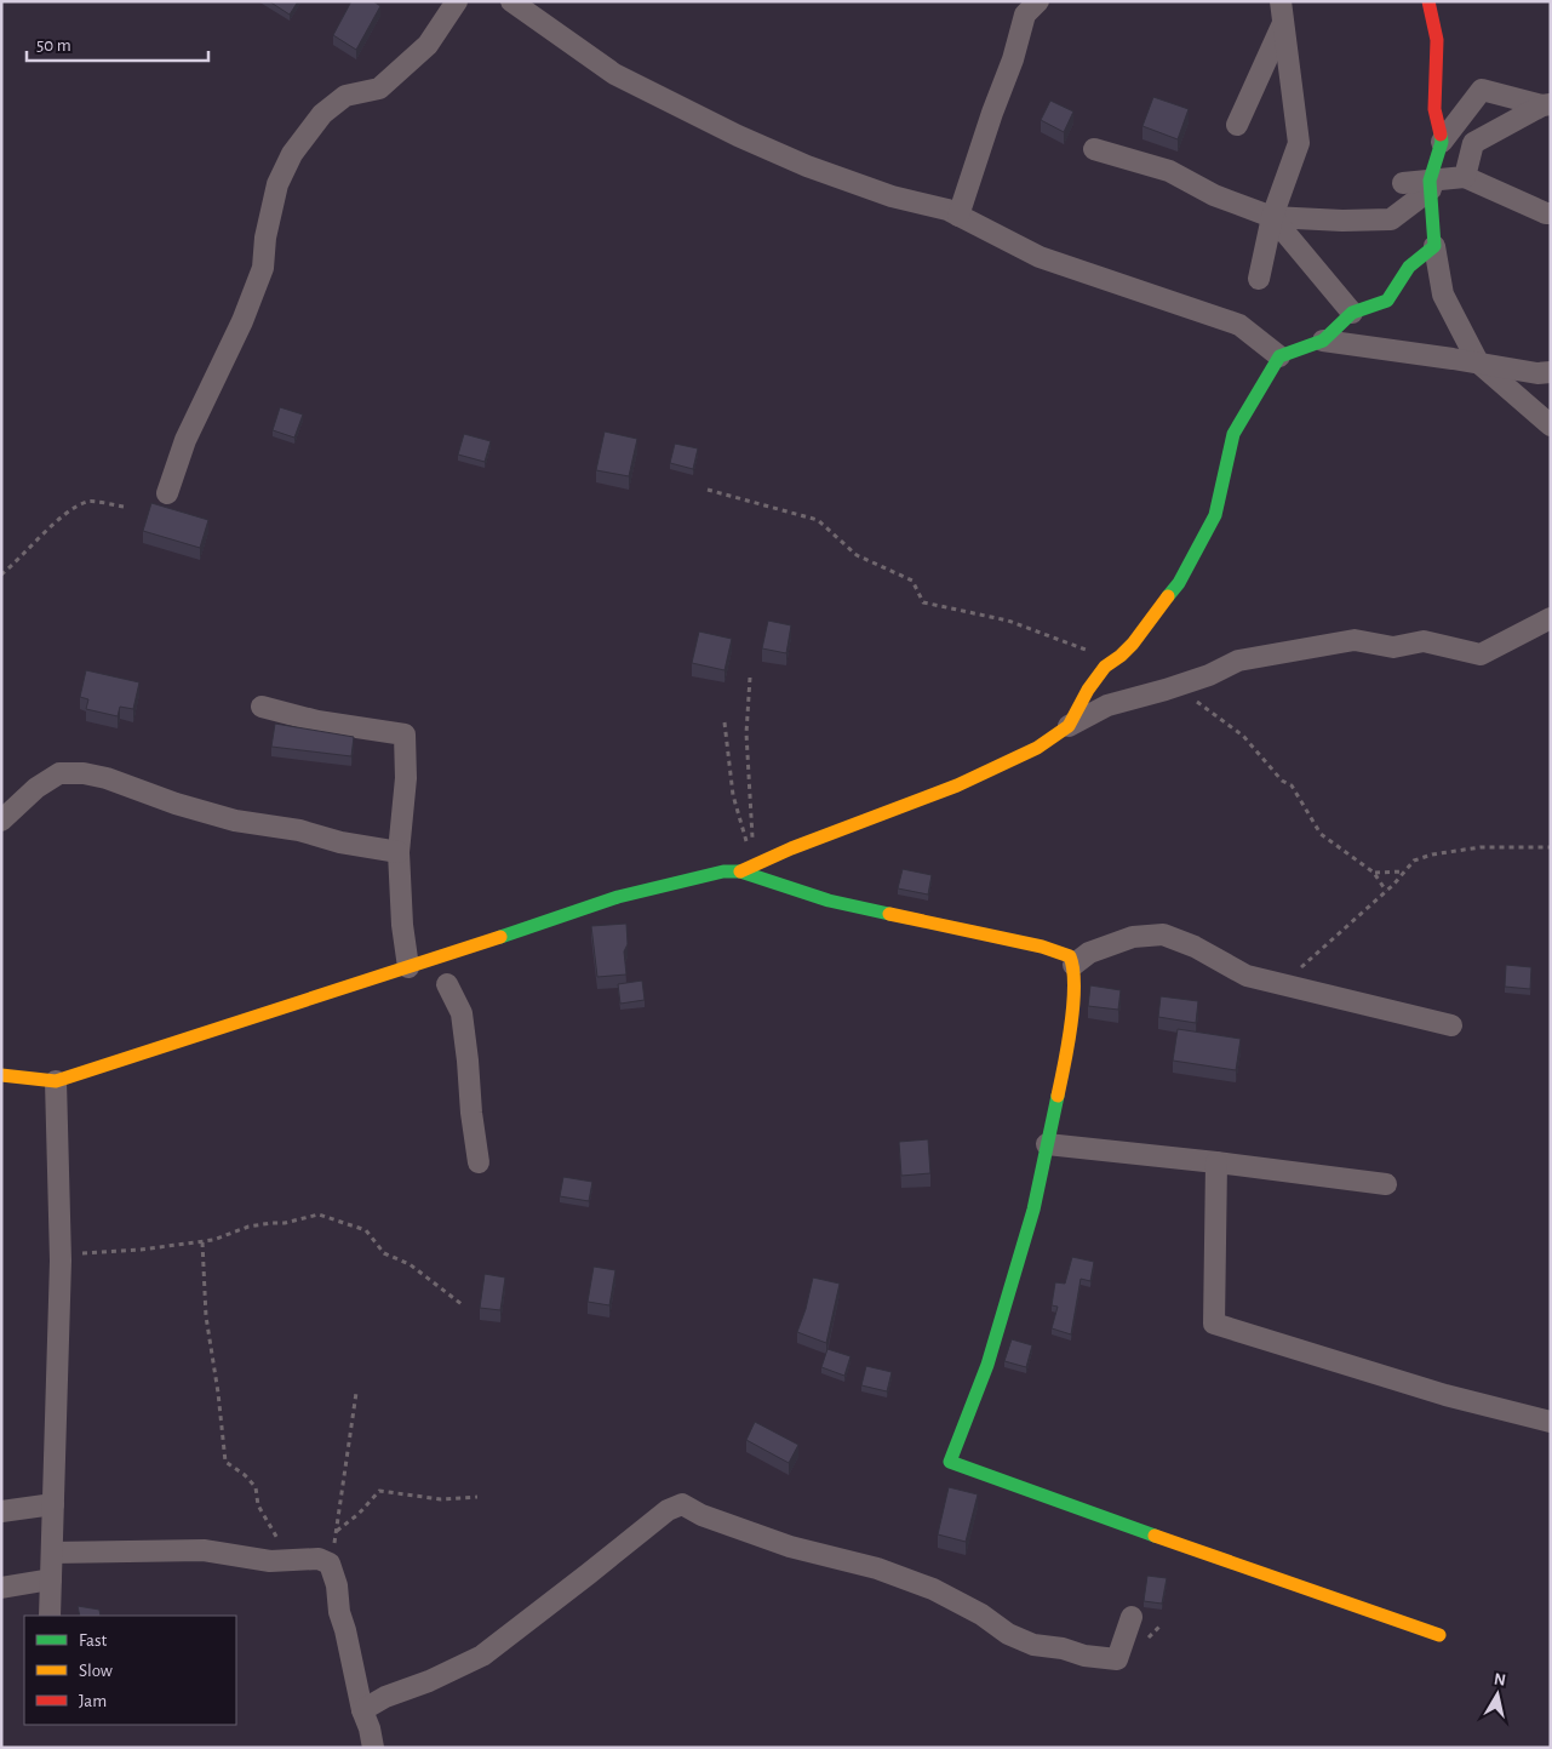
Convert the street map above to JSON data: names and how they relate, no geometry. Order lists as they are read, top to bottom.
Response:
{
  "legend": ["Fast", "Slow", "Jam"],
  "scale_bar": "50 m",
  "north": "top"
}
